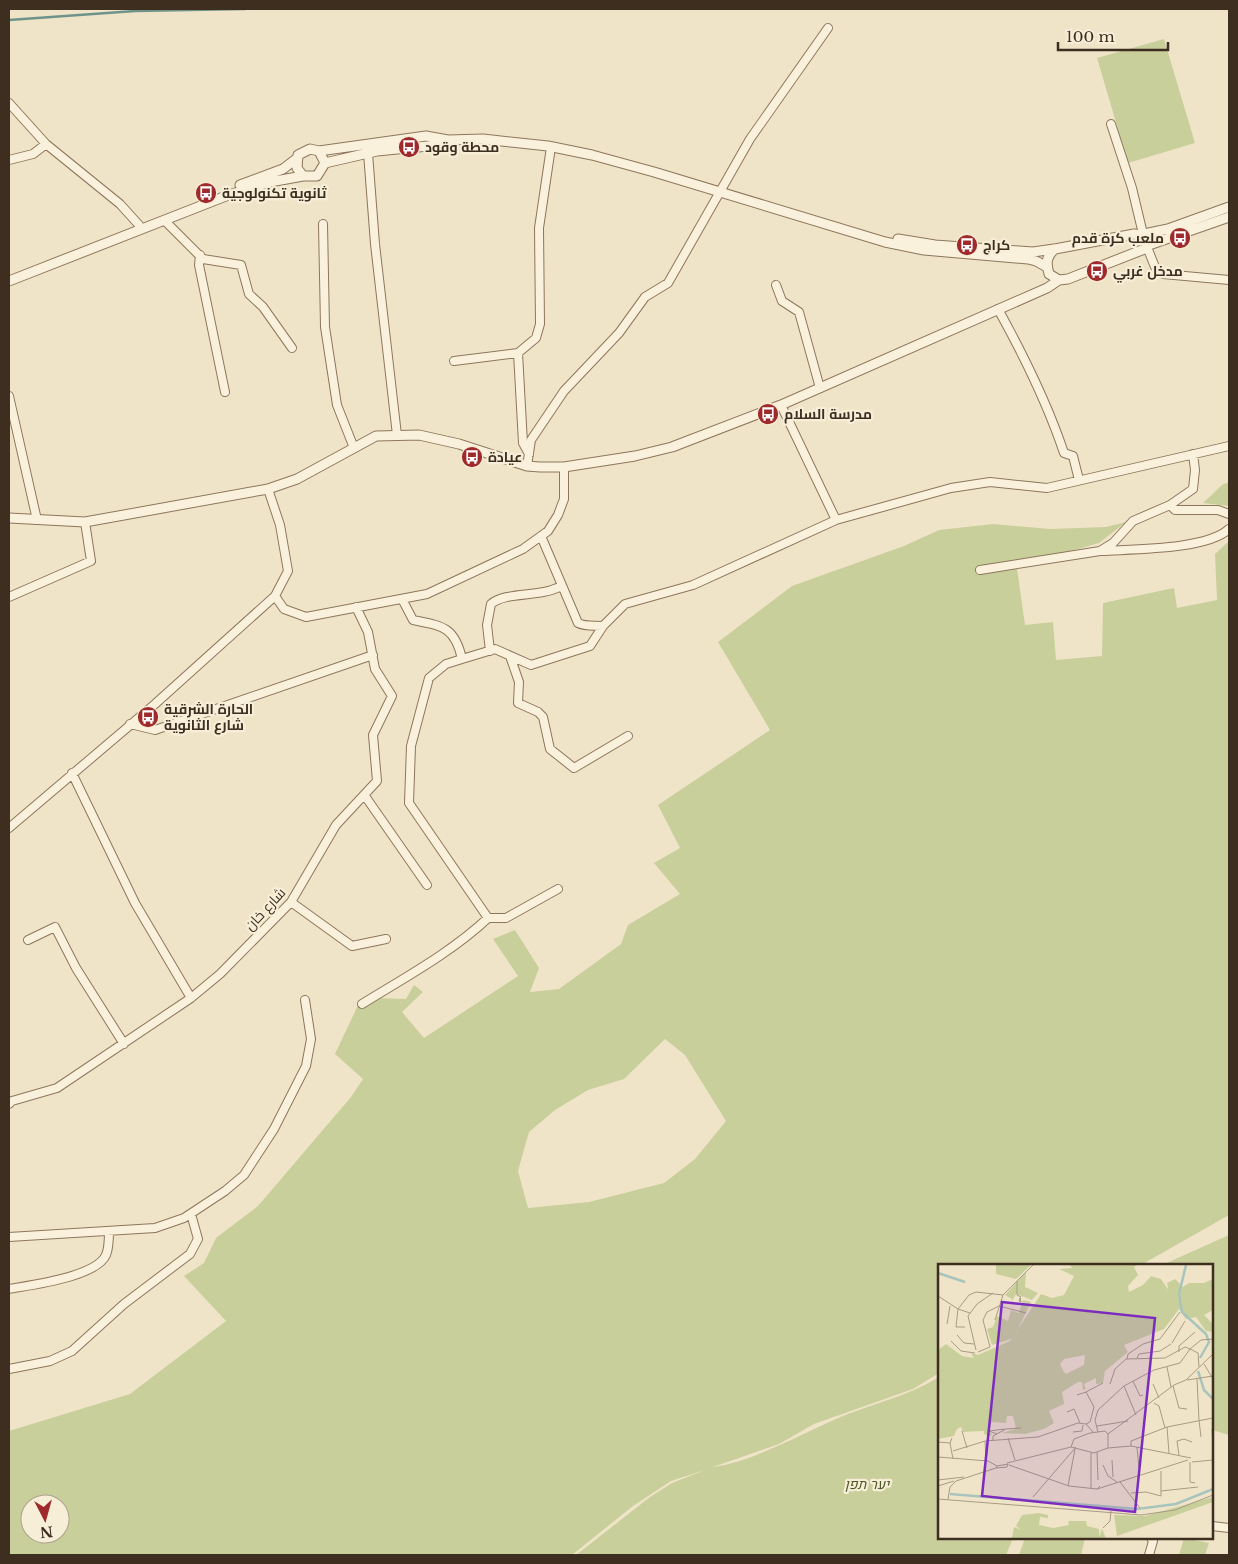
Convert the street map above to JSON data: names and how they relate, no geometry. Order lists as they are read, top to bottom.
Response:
{
  "streets": {
    "street": ["شارع خان"]
  },
  "parks": ["יער תפן"],
  "places": {
    "bus stop": [
      "محطة وقود",
      "ثانوية تكنولوجية",
      "ملعب كرة قدم",
      "كراج",
      "مدخل غربي",
      "مدرسة السلام",
      "عيادة",
      "الحارة الشرقية شارع الثانوية"
    ]
  },
  "scale_bar": "100 m",
  "north": "bottom"
}
